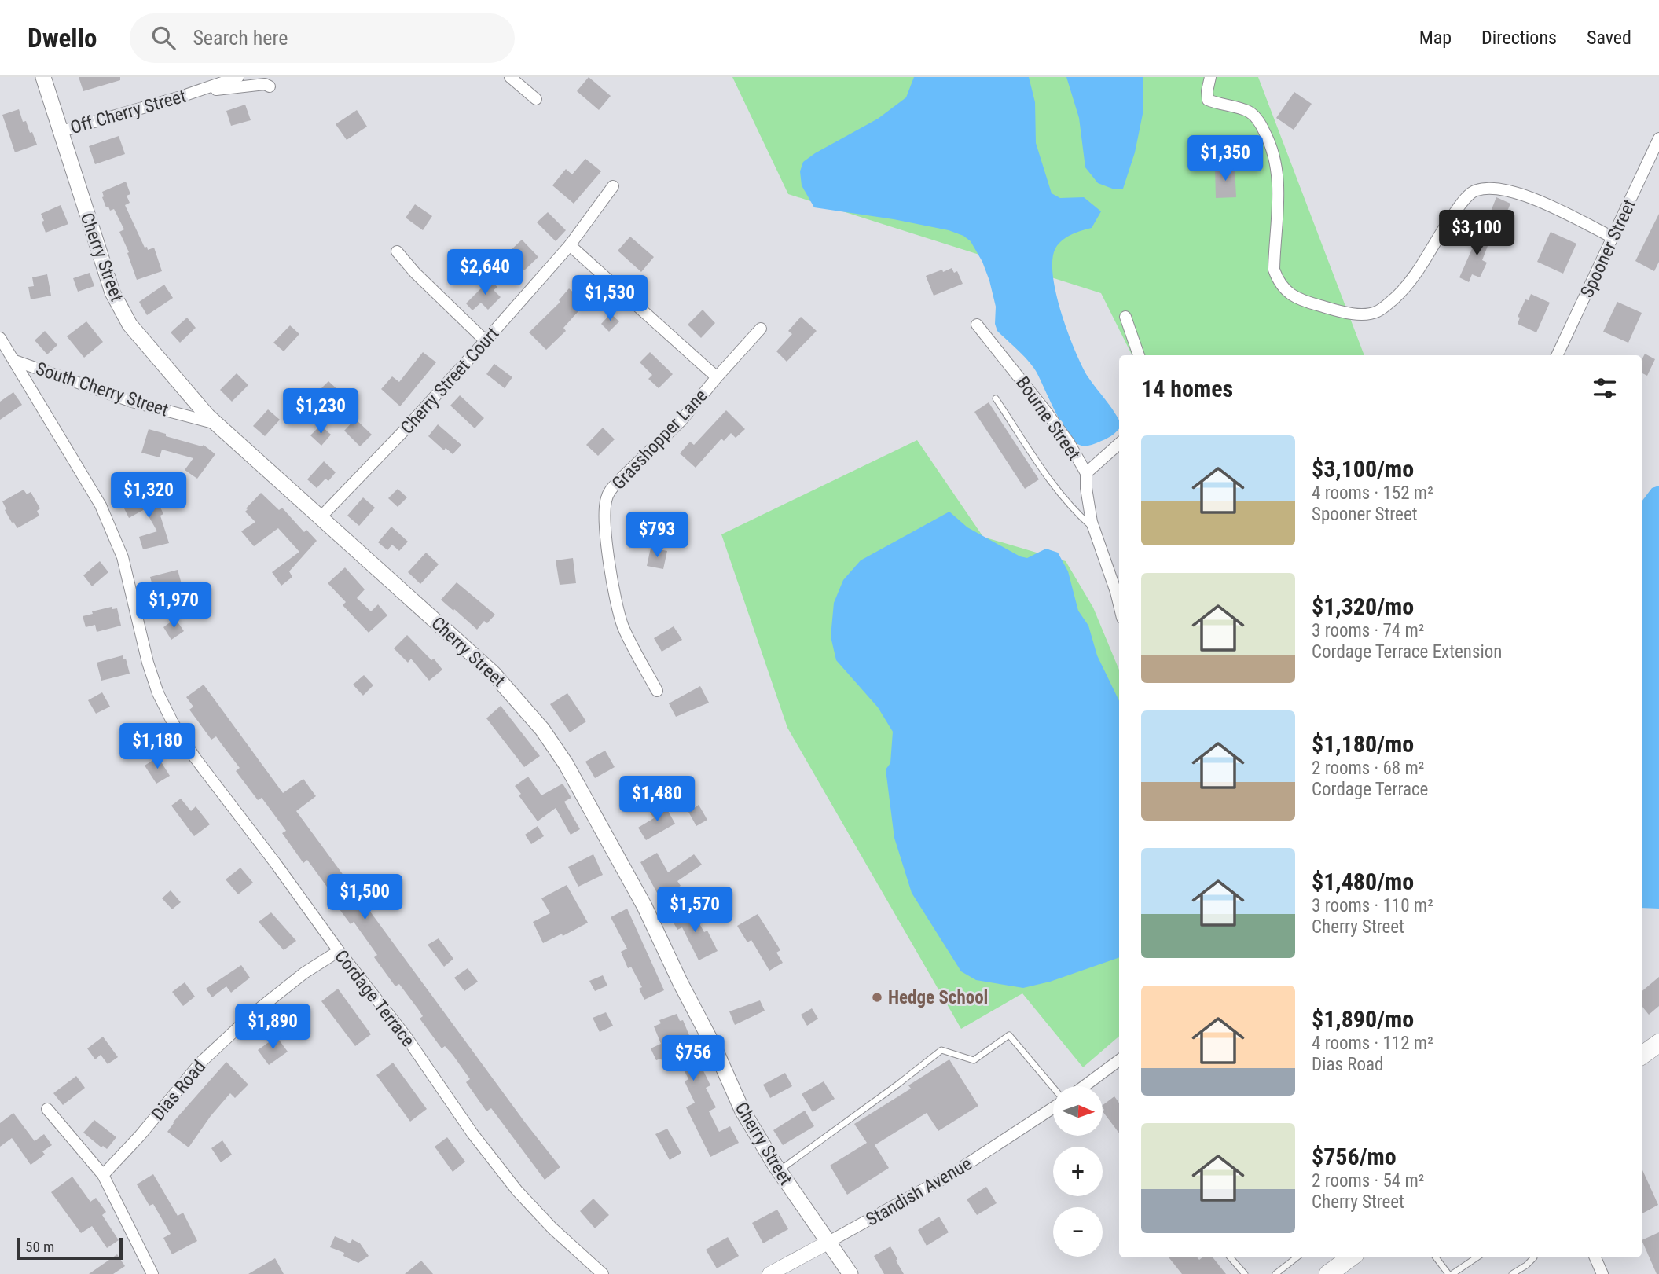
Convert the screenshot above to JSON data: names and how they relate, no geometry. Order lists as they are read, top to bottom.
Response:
{
  "streets": {
    "main road": ["Cherry Street"],
    "street": [
      "Off Cherry Street",
      "Spooner Street",
      "Cherry Street Court",
      "South Cherry Street",
      "Bourne Street",
      "Grasshopper Lane",
      "Cordage Terrace",
      "Dias Road",
      "Standish Avenue"
    ]
  },
  "crossings": [
    ["Off Cherry Street", "Cherry Street"],
    ["Cherry Street", "Cherry Street Court"],
    ["Cherry Street", "South Cherry Street"],
    ["Cherry Street", "Standish Avenue"],
    ["South Cherry Street", "Cordage Terrace"],
    ["Cordage Terrace", "Dias Road"]
  ],
  "places": ["Hedge School"],
  "scale_bar": "50 m",
  "north": "right",
  "page": {
    "header": "Dwello",
    "search": "Search here",
    "nav": ["Map", "Directions", "Saved"],
    "price": [
      "$1,350",
      "$3,100",
      "$2,640",
      "$1,530",
      "$1,230",
      "$1,320",
      "$793",
      "$1,970",
      "$1,180",
      "$1,480",
      "$1,500",
      "$1,570",
      "$1,890",
      "$756"
    ],
    "heading": "14 homes",
    "list": [
      {
        "name": "$3,100/mo",
        "note": "4 rooms · 152 m² · Spooner Street"
      },
      {
        "name": "$1,320/mo",
        "note": "3 rooms · 74 m² · Cordage Terrace Extension"
      },
      {
        "name": "$1,180/mo",
        "note": "2 rooms · 68 m² · Cordage Terrace"
      },
      {
        "name": "$1,480/mo",
        "note": "3 rooms · 110 m² · Cherry Street"
      },
      {
        "name": "$1,890/mo",
        "note": "4 rooms · 112 m² · Dias Road"
      },
      {
        "name": "$756/mo",
        "note": "2 rooms · 54 m² · Cherry Street"
      }
    ],
    "map_buttons": ["+", "−"],
    "scale": "50 m"
  }
}
